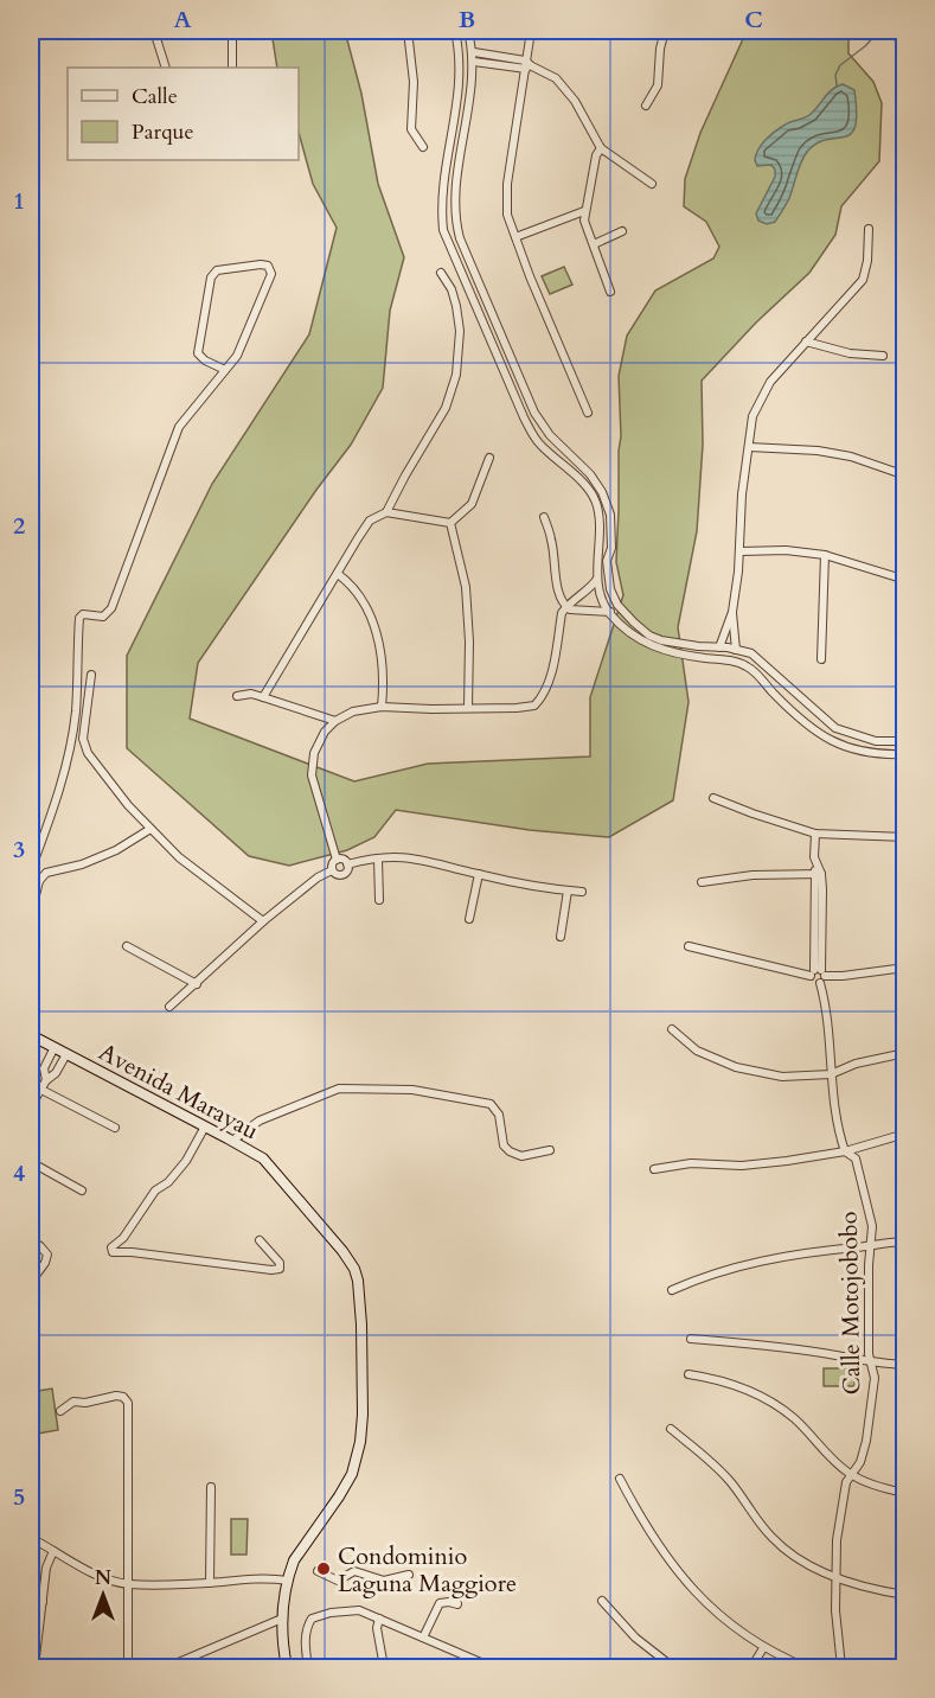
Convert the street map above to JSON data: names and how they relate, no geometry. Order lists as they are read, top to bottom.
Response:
{
  "streets": {
    "street": ["Avenida Marayau", "Calle Motojobobo"]
  },
  "places": ["Condominio Laguna Maggiore"],
  "legend": ["Calle", "Parque"],
  "north": "top",
  "grid": {
    "columns": ["A", "B", "C"],
    "rows": [
      "1",
      "2",
      "3",
      "4",
      "5"
    ]
  }
}
